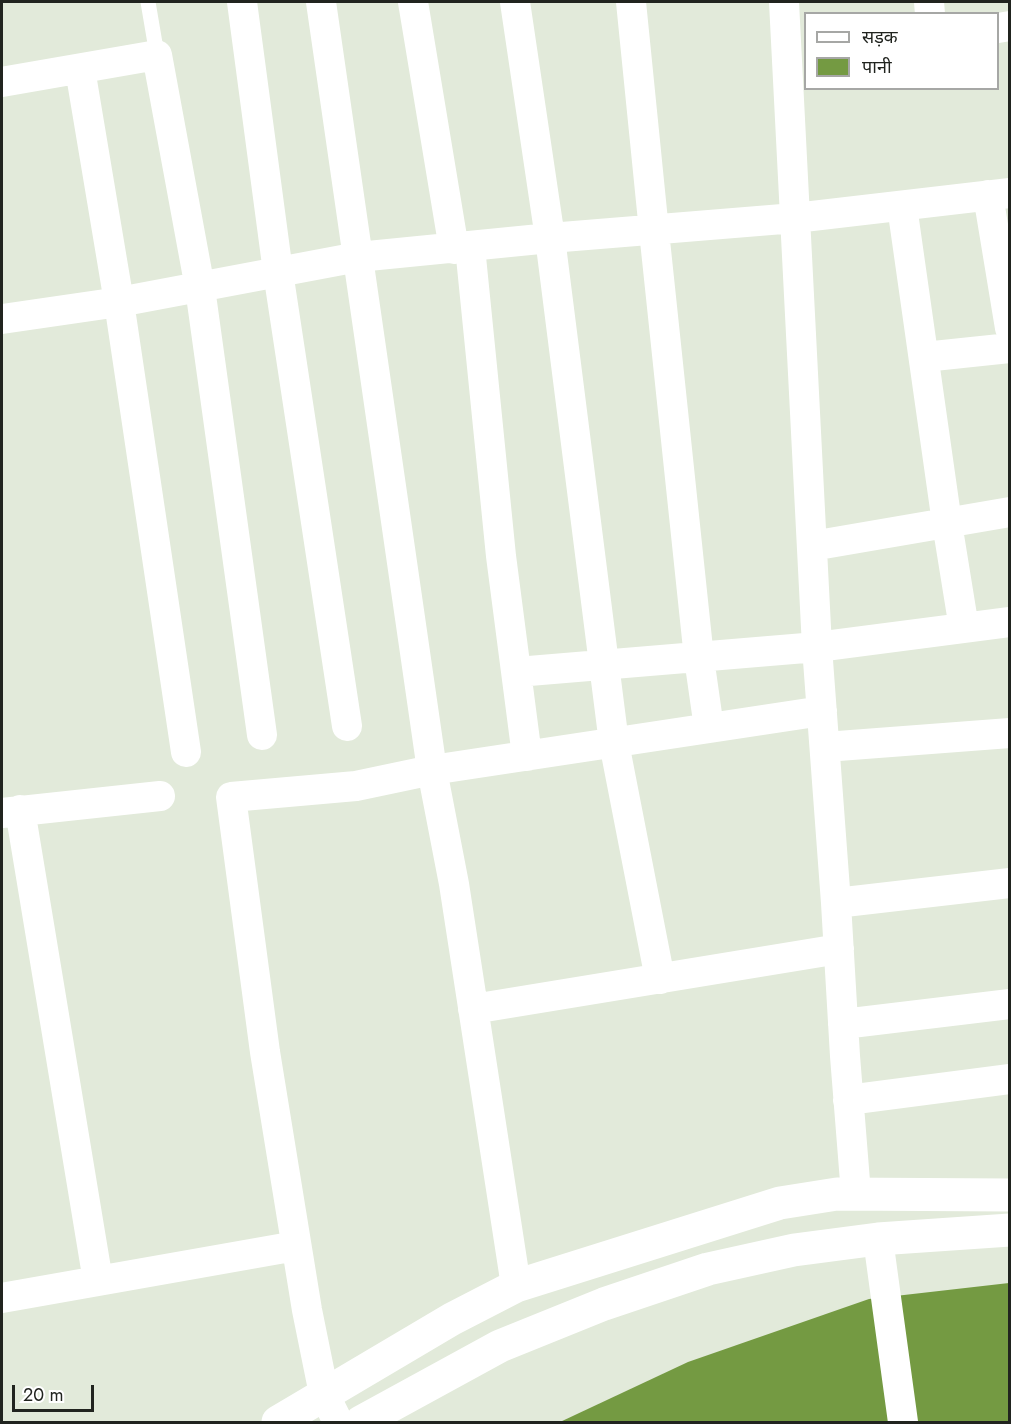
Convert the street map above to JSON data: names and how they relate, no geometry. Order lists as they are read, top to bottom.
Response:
{
  "legend": ["सड़क", "पानी"],
  "scale_bar": "20 m"
}
